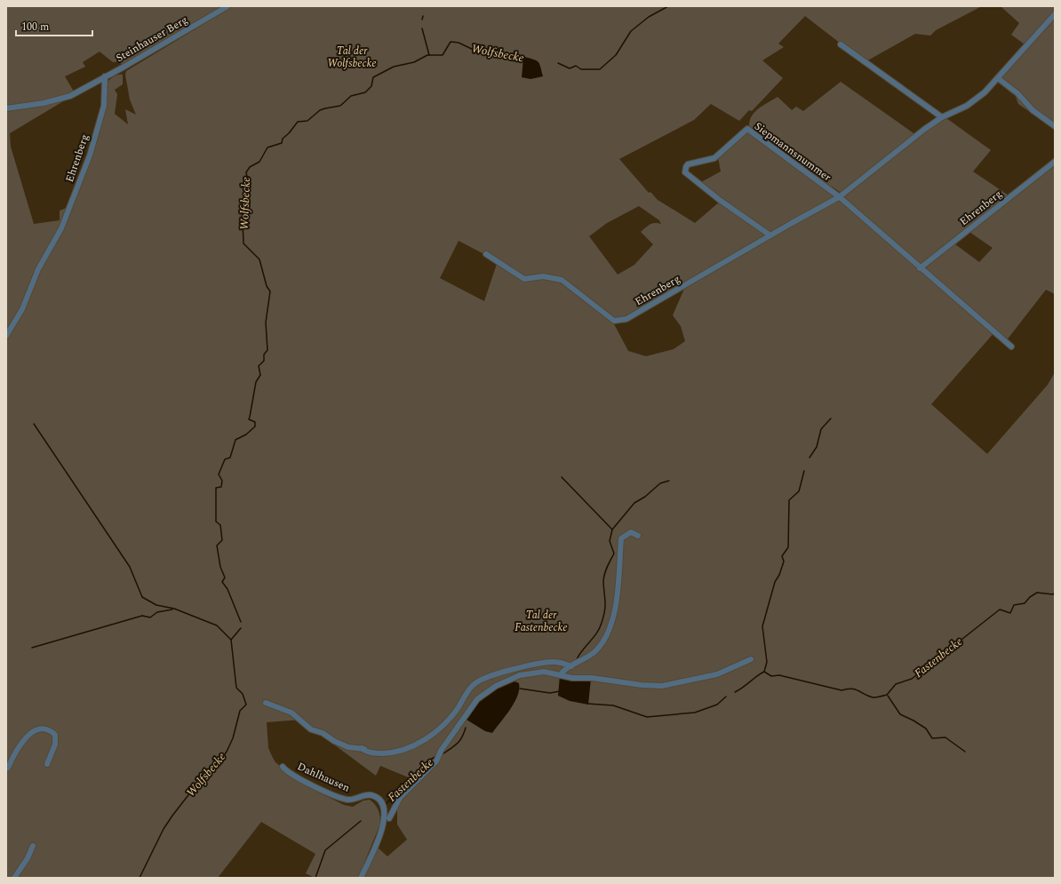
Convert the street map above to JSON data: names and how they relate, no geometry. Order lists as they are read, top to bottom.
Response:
{
  "streets": {
    "street": [
      "Steinhauser Berg",
      "Siepmannsnummer",
      "Ehrenberg",
      "Dahlhausen"
    ]
  },
  "crossings": [
    ["Steinhauser Berg", "Ehrenberg"],
    ["Siepmannsnummer", "Ehrenberg"]
  ],
  "water": ["Wolfsbecke", "Fastenbecke"],
  "parks": ["Tal der Wolfsbecke", "Tal der Fastenbecke"],
  "scale_bar": "100 m"
}
